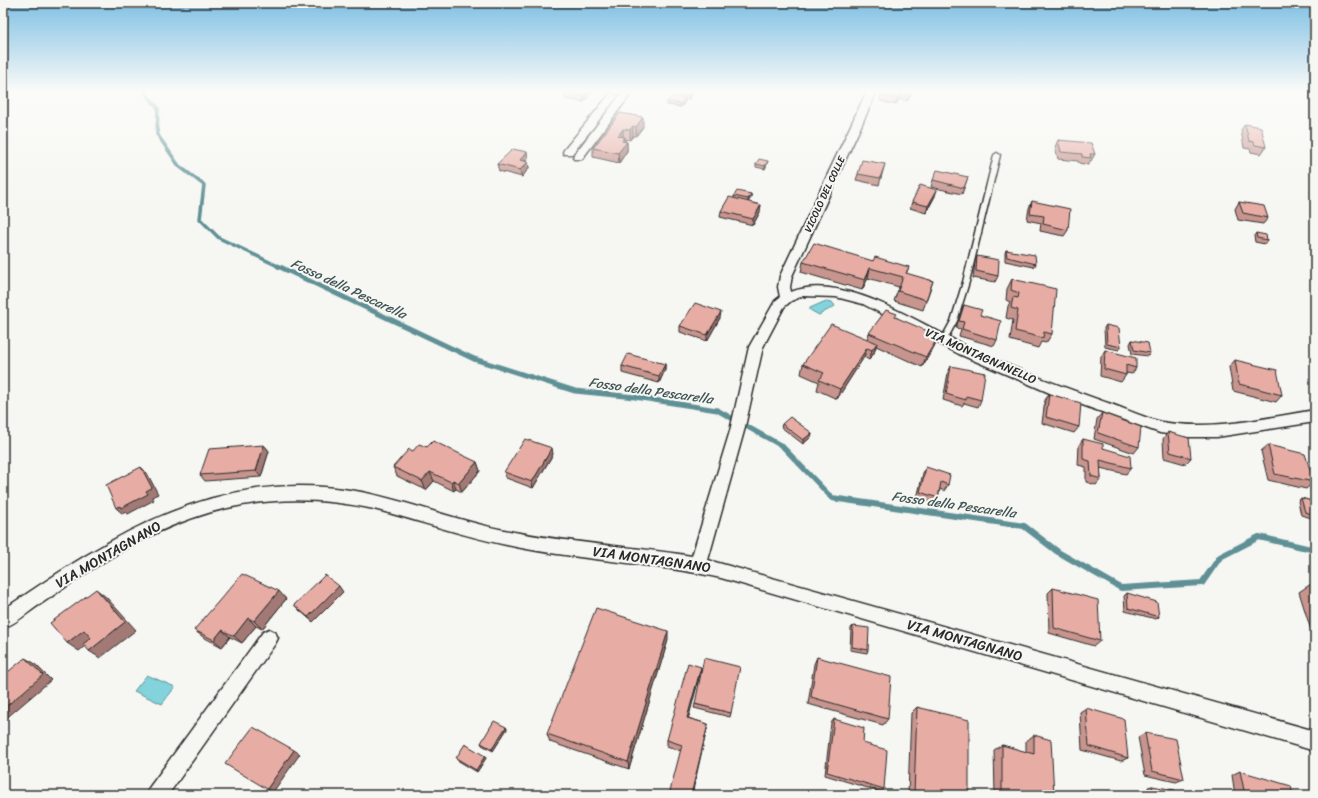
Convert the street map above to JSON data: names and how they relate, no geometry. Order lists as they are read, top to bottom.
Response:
{
  "streets": {
    "street": ["VICOLO DEL COLLE", "VIA MONTAGNANELLO", "VIA MONTAGNANO"]
  },
  "crossings": [
    ["VICOLO DEL COLLE", "VIA MONTAGNANELLO"]
  ],
  "water": ["Fosso della Pescarella"]
}
